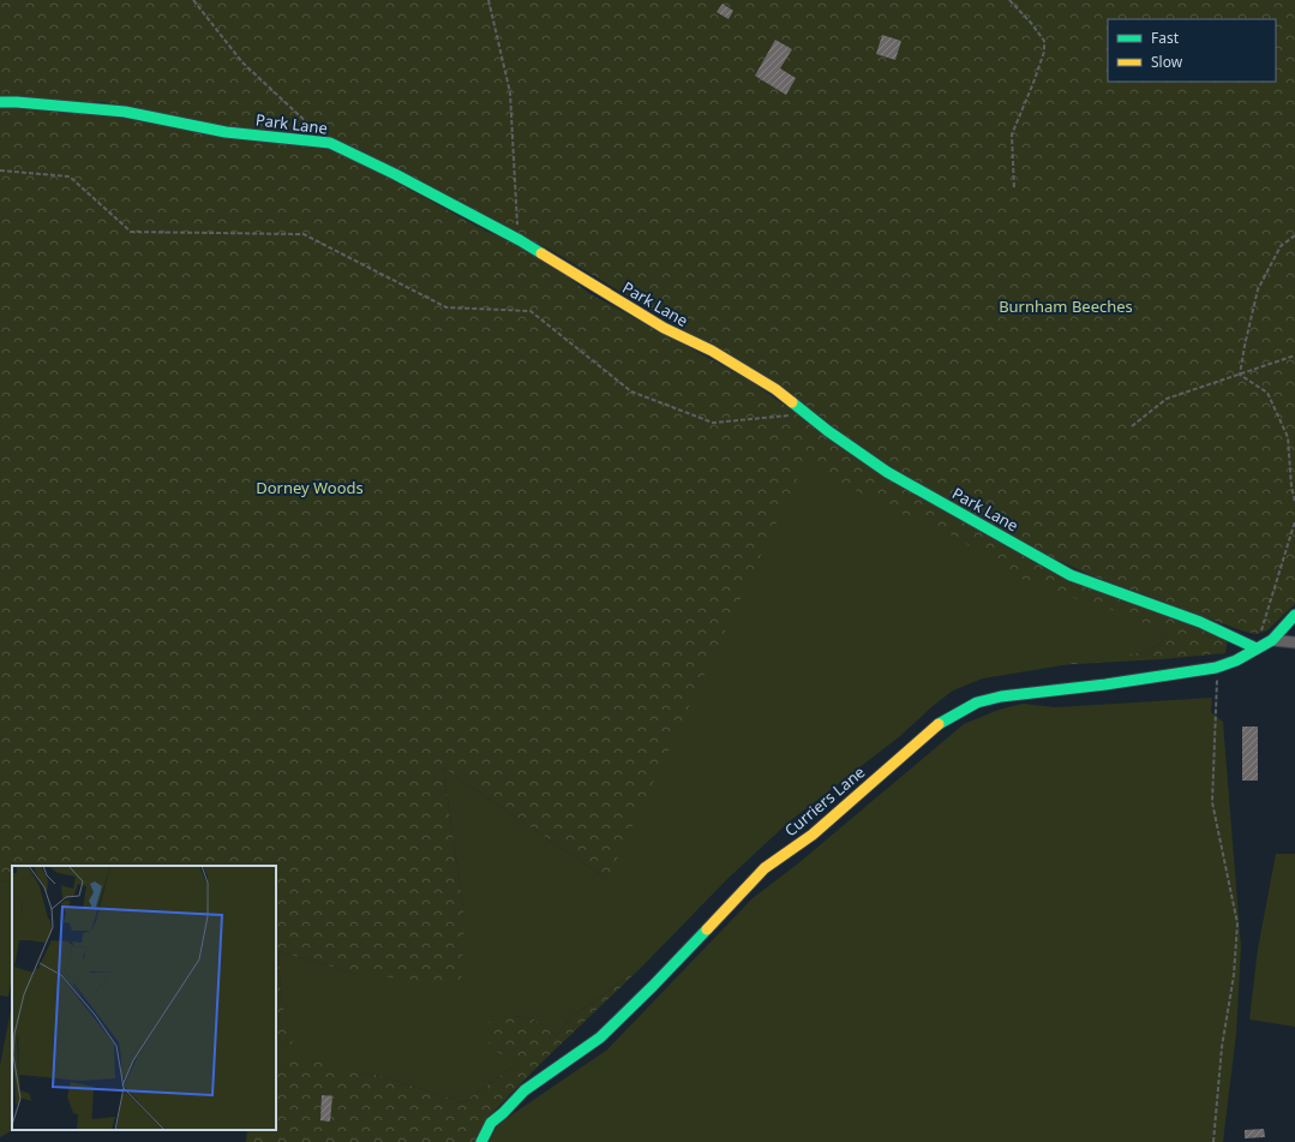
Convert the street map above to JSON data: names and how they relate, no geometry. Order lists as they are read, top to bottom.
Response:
{
  "streets": {
    "street": ["Park Lane", "Curriers Lane"]
  },
  "crossings": [
    ["Park Lane", "Curriers Lane"]
  ],
  "parks": ["Burnham Beeches", "Dorney Woods"],
  "legend": ["Fast", "Slow"]
}
